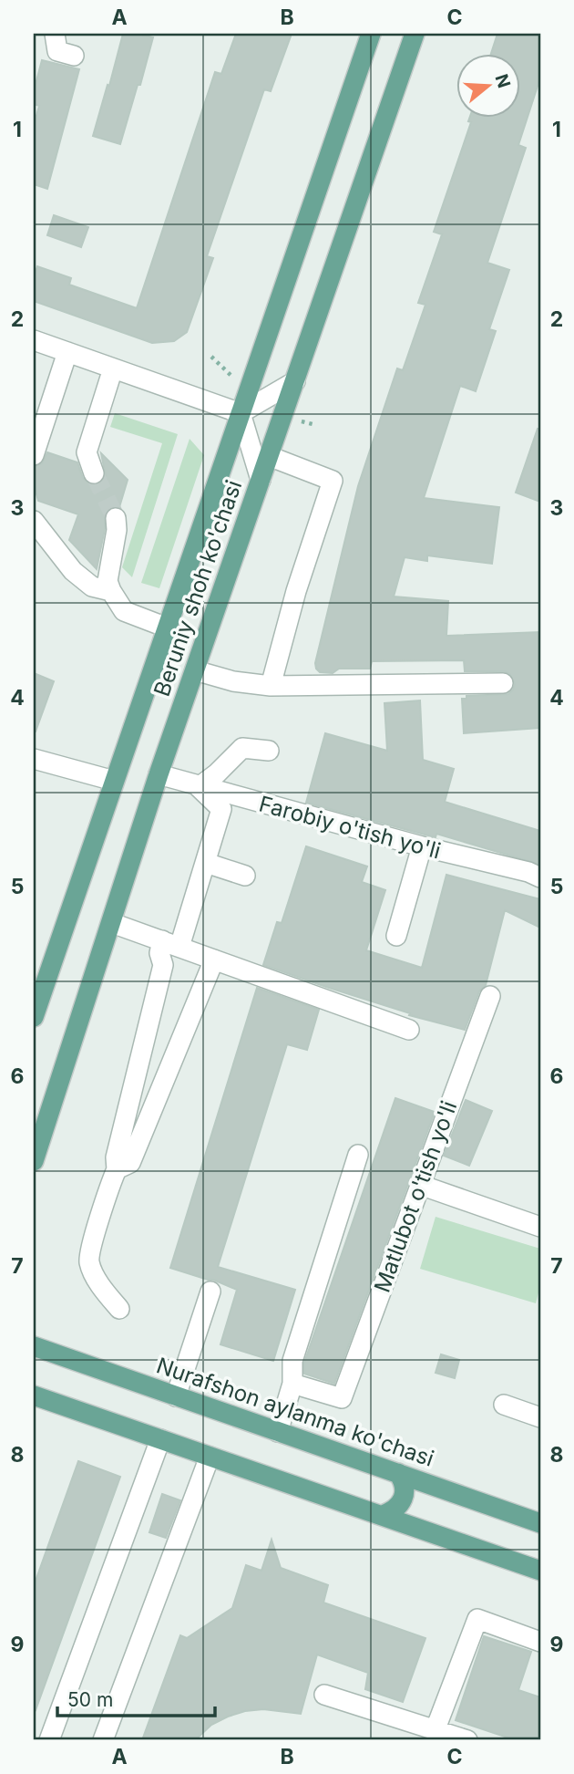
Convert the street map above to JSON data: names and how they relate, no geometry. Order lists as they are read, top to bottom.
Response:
{
  "streets": {
    "main road": ["Beruniy shoh ko'chasi", "Nurafshon aylanma ko'chasi"],
    "street": ["Farobiy o'tish yo'li", "Matlubot o'tish yo'li"]
  },
  "crossings": [
    ["Beruniy shoh ko'chasi", "Farobiy o'tish yo'li"]
  ],
  "scale_bar": "50 m",
  "north": "right",
  "grid": {
    "columns": ["A", "B", "C"],
    "rows": [
      "1",
      "2",
      "3",
      "4",
      "5",
      "6",
      "7",
      "8",
      "9"
    ]
  }
}
